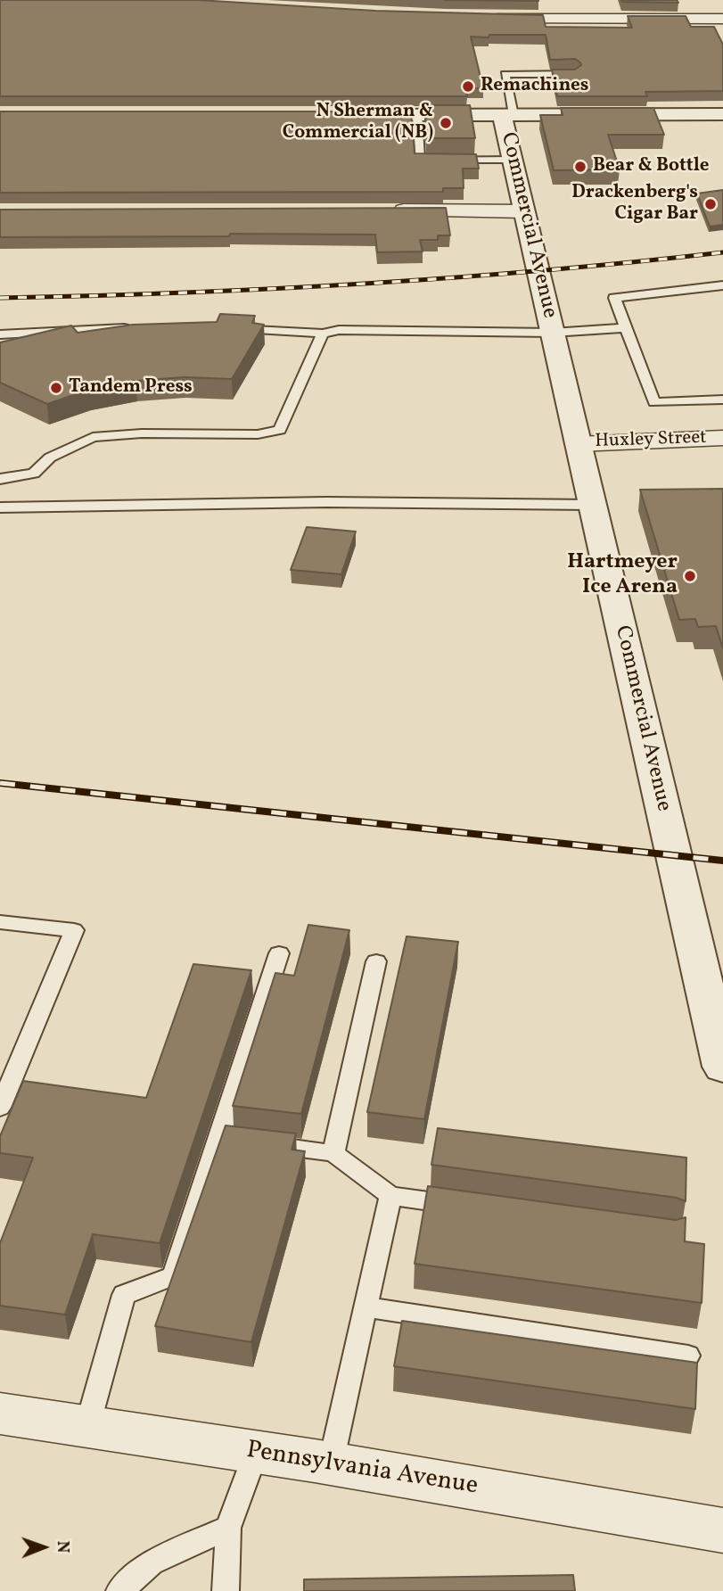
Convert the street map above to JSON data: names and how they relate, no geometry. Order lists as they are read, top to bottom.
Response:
{
  "streets": {
    "street": ["Commercial Avenue", "Huxley Street", "Pennsylvania Avenue"]
  },
  "crossings": [
    ["Commercial Avenue", "Huxley Street"]
  ],
  "places": [
    "Remachines",
    "N Sherman & Commercial (NB)",
    "Bear & Bottle",
    "Drackenberg's Cigar Bar",
    "Tandem Press",
    "Hartmeyer Ice Arena"
  ],
  "north": "right"
}
